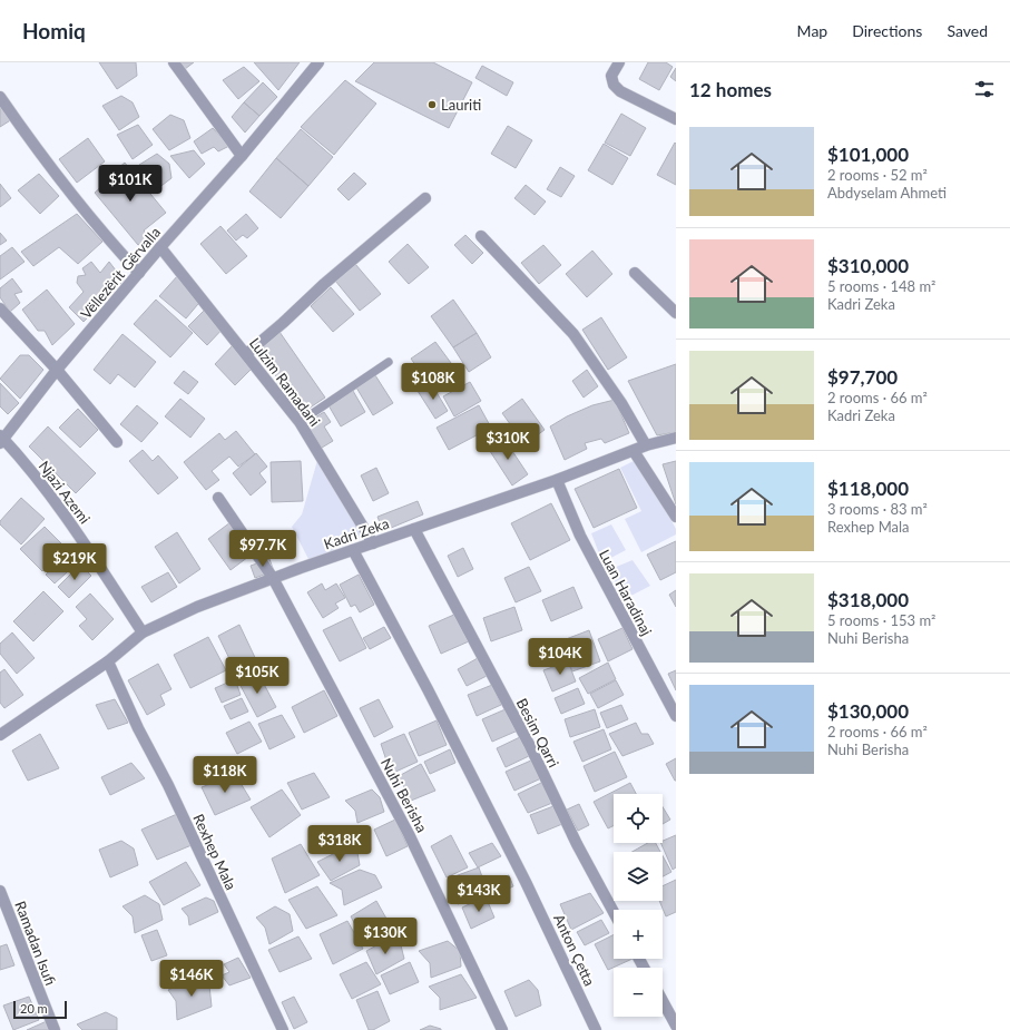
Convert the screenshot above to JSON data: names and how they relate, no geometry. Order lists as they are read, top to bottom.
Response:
{
  "streets": {
    "street": [
      "Vëllezërit Gërvalla",
      "Lulzim Ramadani",
      "Njazi Azemi",
      "Kadri Zeka",
      "Luan Haradinaj",
      "Besim Qarri",
      "Nuhi Berisha",
      "Rexhep Mala",
      "Ramadan Isufi",
      "Anton Çetta"
    ]
  },
  "crossings": [
    ["Vëllezërit Gërvalla", "Lulzim Ramadani"],
    ["Vëllezërit Gërvalla", "Njazi Azemi"],
    ["Lulzim Ramadani", "Kadri Zeka"],
    ["Njazi Azemi", "Kadri Zeka"],
    ["Kadri Zeka", "Luan Haradinaj"],
    ["Kadri Zeka", "Besim Qarri"],
    ["Kadri Zeka", "Nuhi Berisha"],
    ["Kadri Zeka", "Rexhep Mala"],
    ["Kadri Zeka", "Anton Çetta"]
  ],
  "places": ["Lauriti"],
  "scale_bar": "20 m",
  "page": {
    "header": "Homiq",
    "nav": ["Map", "Directions", "Saved"],
    "heading": "12 homes",
    "list": [
      {
        "name": "$101,000",
        "note": "2 rooms · 52 m² · Abdyselam Ahmeti"
      },
      {
        "name": "$310,000",
        "note": "5 rooms · 148 m² · Kadri Zeka"
      },
      {
        "name": "$97,700",
        "note": "2 rooms · 66 m² · Kadri Zeka"
      },
      {
        "name": "$118,000",
        "note": "3 rooms · 83 m² · Rexhep Mala"
      },
      {
        "name": "$318,000",
        "note": "5 rooms · 153 m² · Nuhi Berisha"
      },
      {
        "name": "$130,000",
        "note": "2 rooms · 66 m² · Nuhi Berisha"
      }
    ],
    "price": [
      "$101K",
      "$108K",
      "$310K",
      "$97.7K",
      "$219K",
      "$104K",
      "$105K",
      "$118K",
      "$318K",
      "$143K",
      "$130K",
      "$146K"
    ],
    "map_buttons": ["+", "−"],
    "scale": "20 m"
  }
}
